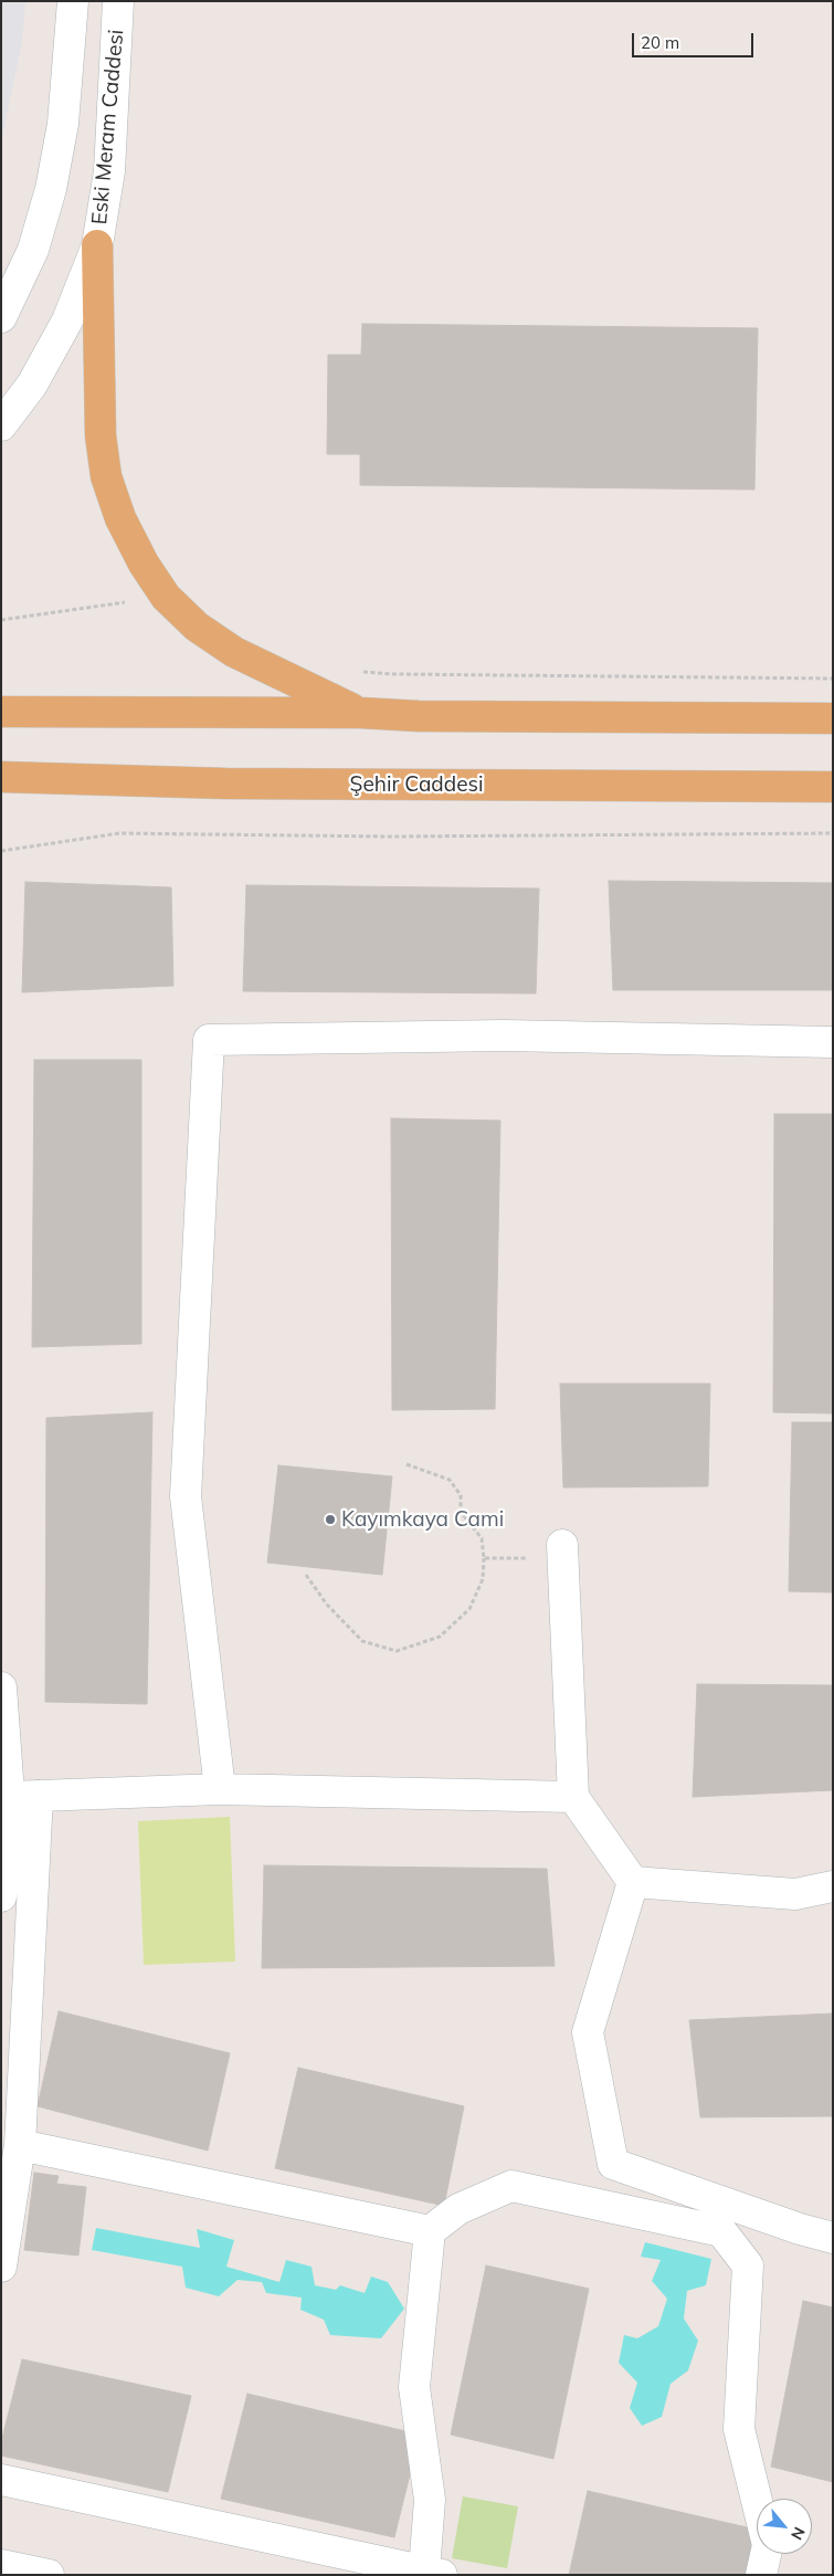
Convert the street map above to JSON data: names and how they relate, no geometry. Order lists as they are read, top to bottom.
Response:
{
  "streets": {
    "main road": ["Şehir Caddesi"],
    "street": ["Eski Meram Caddesi"]
  },
  "places": ["Kayımkaya Cami"],
  "scale_bar": "20 m",
  "north": "bottom right"
}
